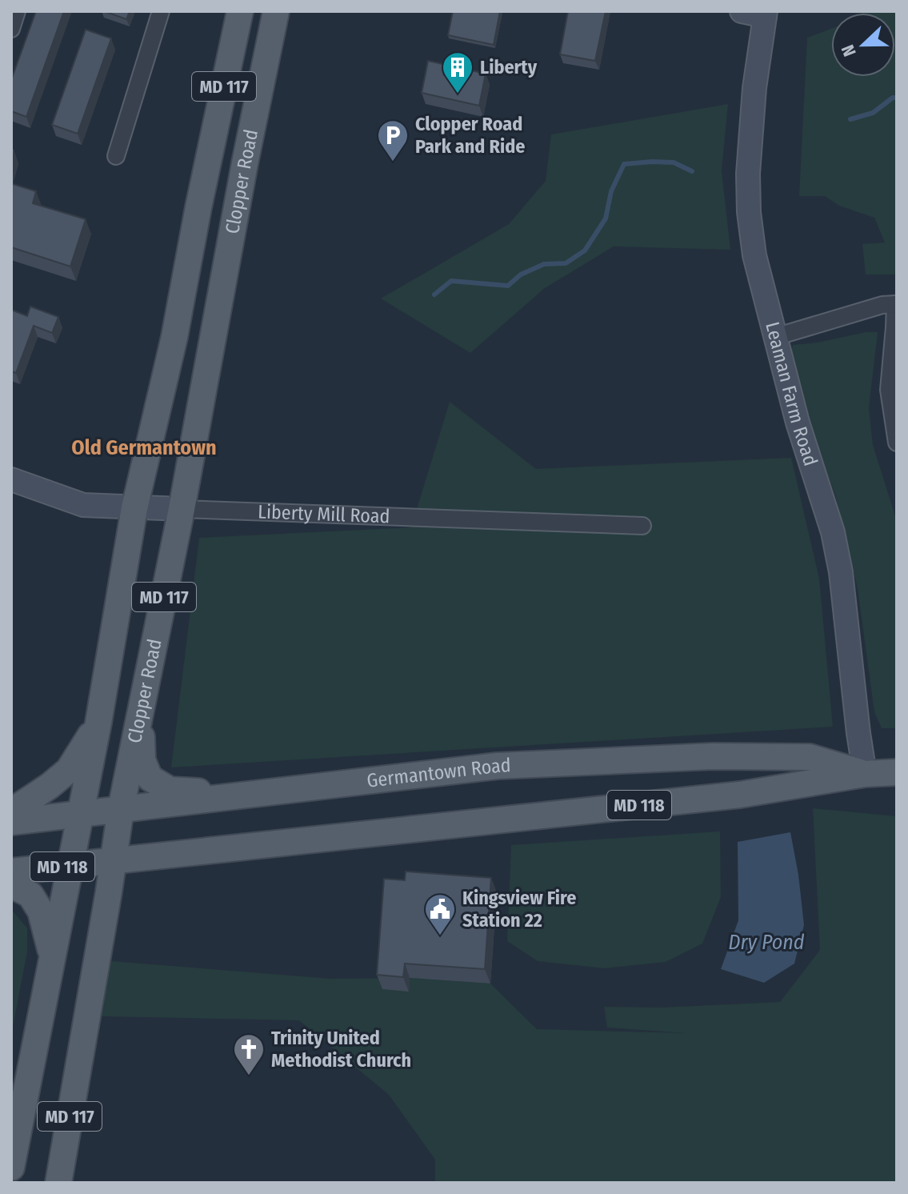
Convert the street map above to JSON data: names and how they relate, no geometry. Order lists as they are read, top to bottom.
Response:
{
  "streets": {
    "main road": [
      "MD 117",
      "Clopper Road",
      "Germantown Road",
      "MD 118"
    ],
    "street": ["Leaman Farm Road", "Liberty Mill Road"]
  },
  "crossings": [
    ["Clopper Road", "Liberty Mill Road"],
    ["Clopper Road", "Germantown Road"],
    ["Leaman Farm Road", "Germantown Road"]
  ],
  "districts": ["Old Germantown"],
  "water": ["Dry Pond"],
  "places": {
    "building": ["Liberty"],
    "parking": ["Clopper Road Park and Ride"],
    "public building": ["Kingsview Fire Station 22"],
    "church": ["Trinity United Methodist Church"]
  },
  "north": "left"
}
